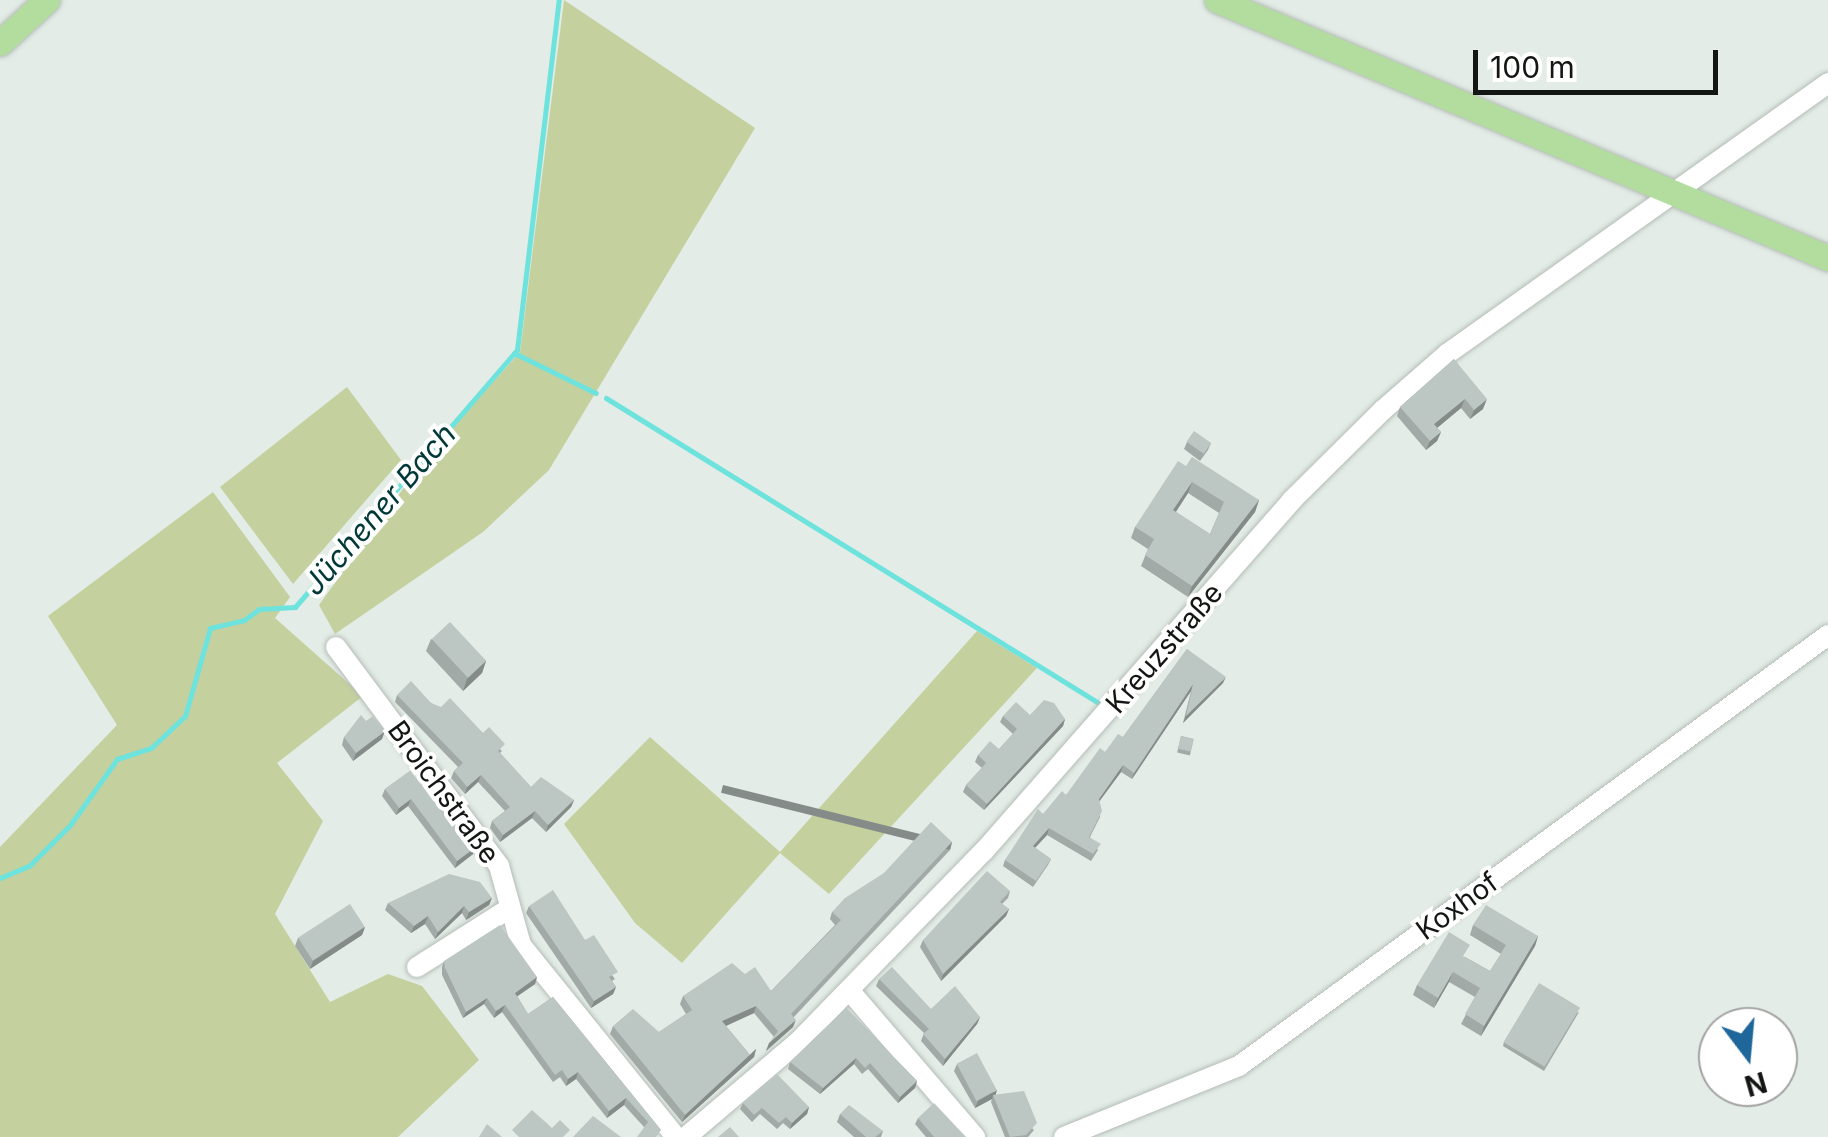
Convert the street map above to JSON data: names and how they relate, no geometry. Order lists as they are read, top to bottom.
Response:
{
  "streets": {
    "street": ["Kreuzstraße", "Broichstraße", "Koxhof"]
  },
  "water": ["Jüchener Bach"],
  "scale_bar": "100 m",
  "north": "bottom"
}
